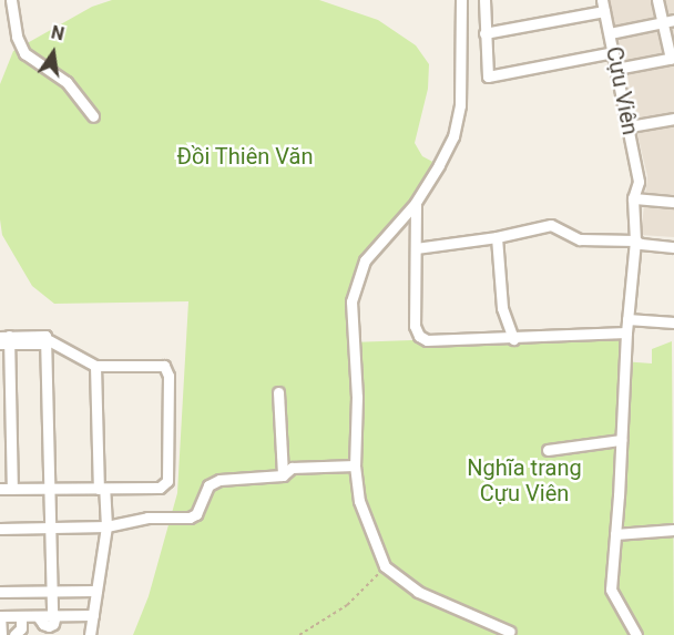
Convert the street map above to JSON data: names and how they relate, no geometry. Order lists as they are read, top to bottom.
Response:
{
  "streets": {
    "street": ["Cựu Viên"]
  },
  "parks": ["Đồi Thiên Văn", "Nghĩa trang Cựu Viên"],
  "north": "top"
}
